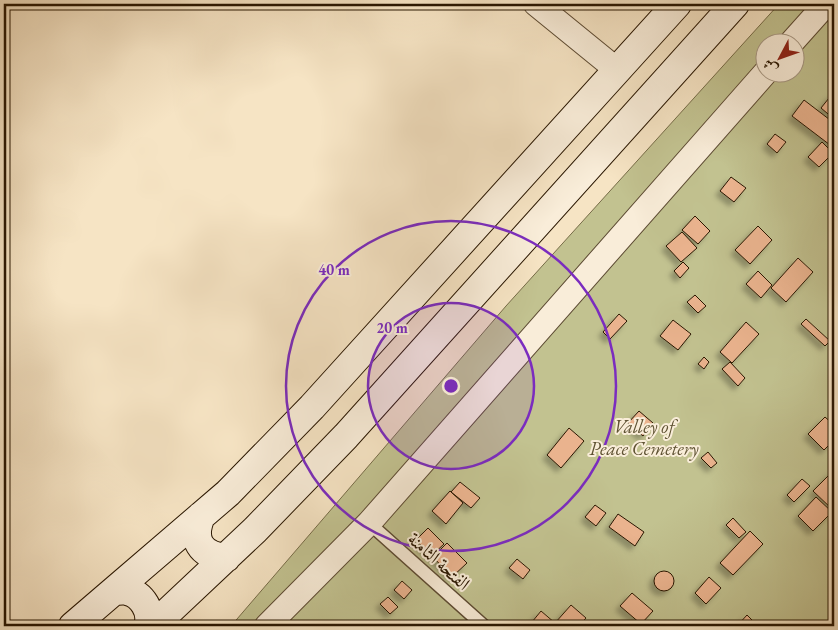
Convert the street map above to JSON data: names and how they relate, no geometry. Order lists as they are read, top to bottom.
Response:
{
  "streets": {
    "lane": ["الفتحة الثامنة"]
  },
  "parks": ["Valley of Peace Cemetery"],
  "north": "bottom left",
  "rings": ["40 m", "20 m"]
}
